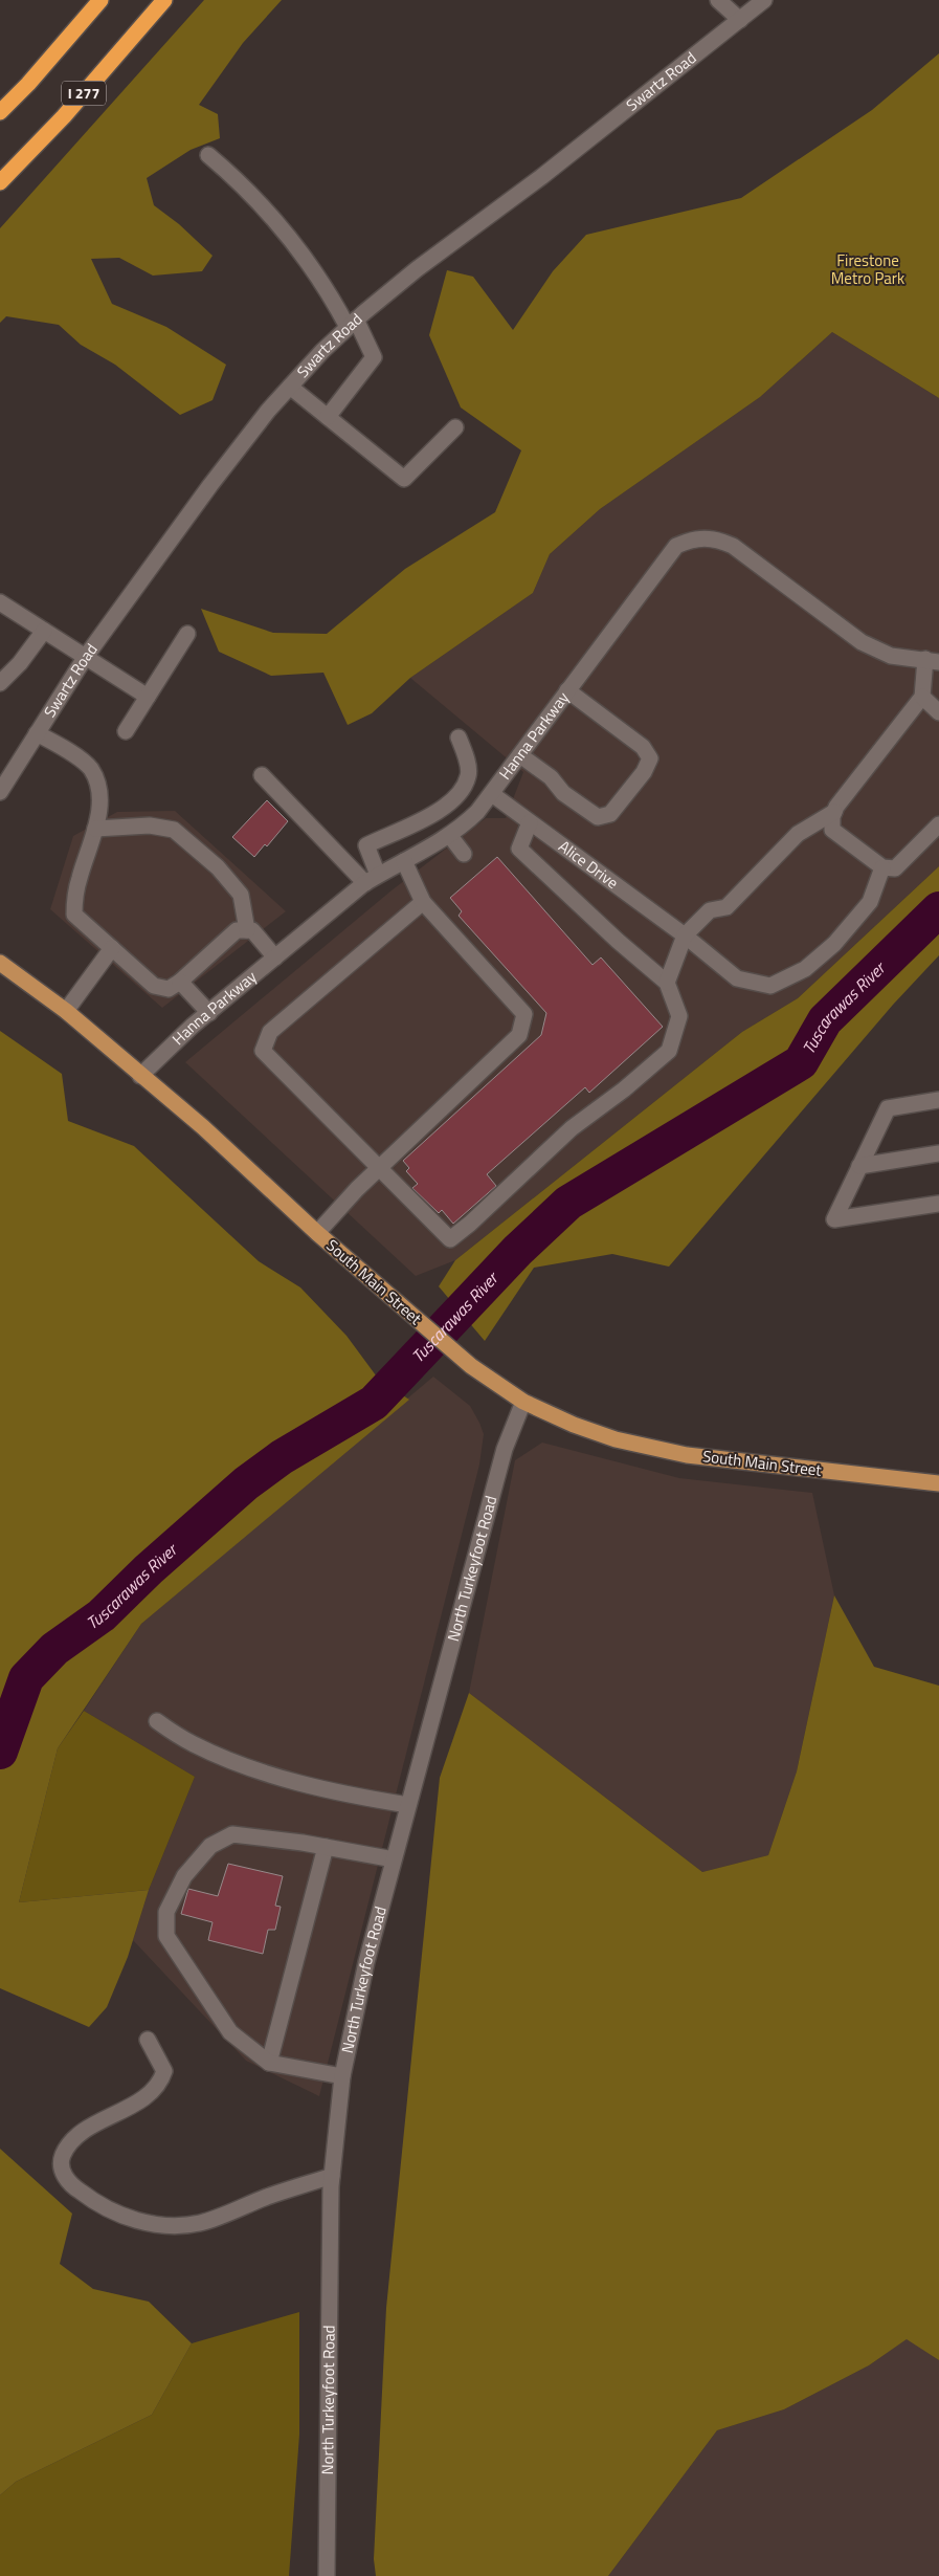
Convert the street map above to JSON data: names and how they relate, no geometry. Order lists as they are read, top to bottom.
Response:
{
  "streets": {
    "highway": ["I 277"],
    "main road": ["South Main Street"],
    "street": [
      "Swartz Road",
      "Hanna Parkway",
      "Alice Drive",
      "North Turkeyfoot Road"
    ]
  },
  "crossings": [
    ["Hanna Parkway", "Alice Drive"],
    ["Hanna Parkway", "South Main Street"],
    ["South Main Street", "North Turkeyfoot Road"]
  ],
  "water": ["Tuscarawas River"],
  "parks": ["Firestone Metro Park"]
}
